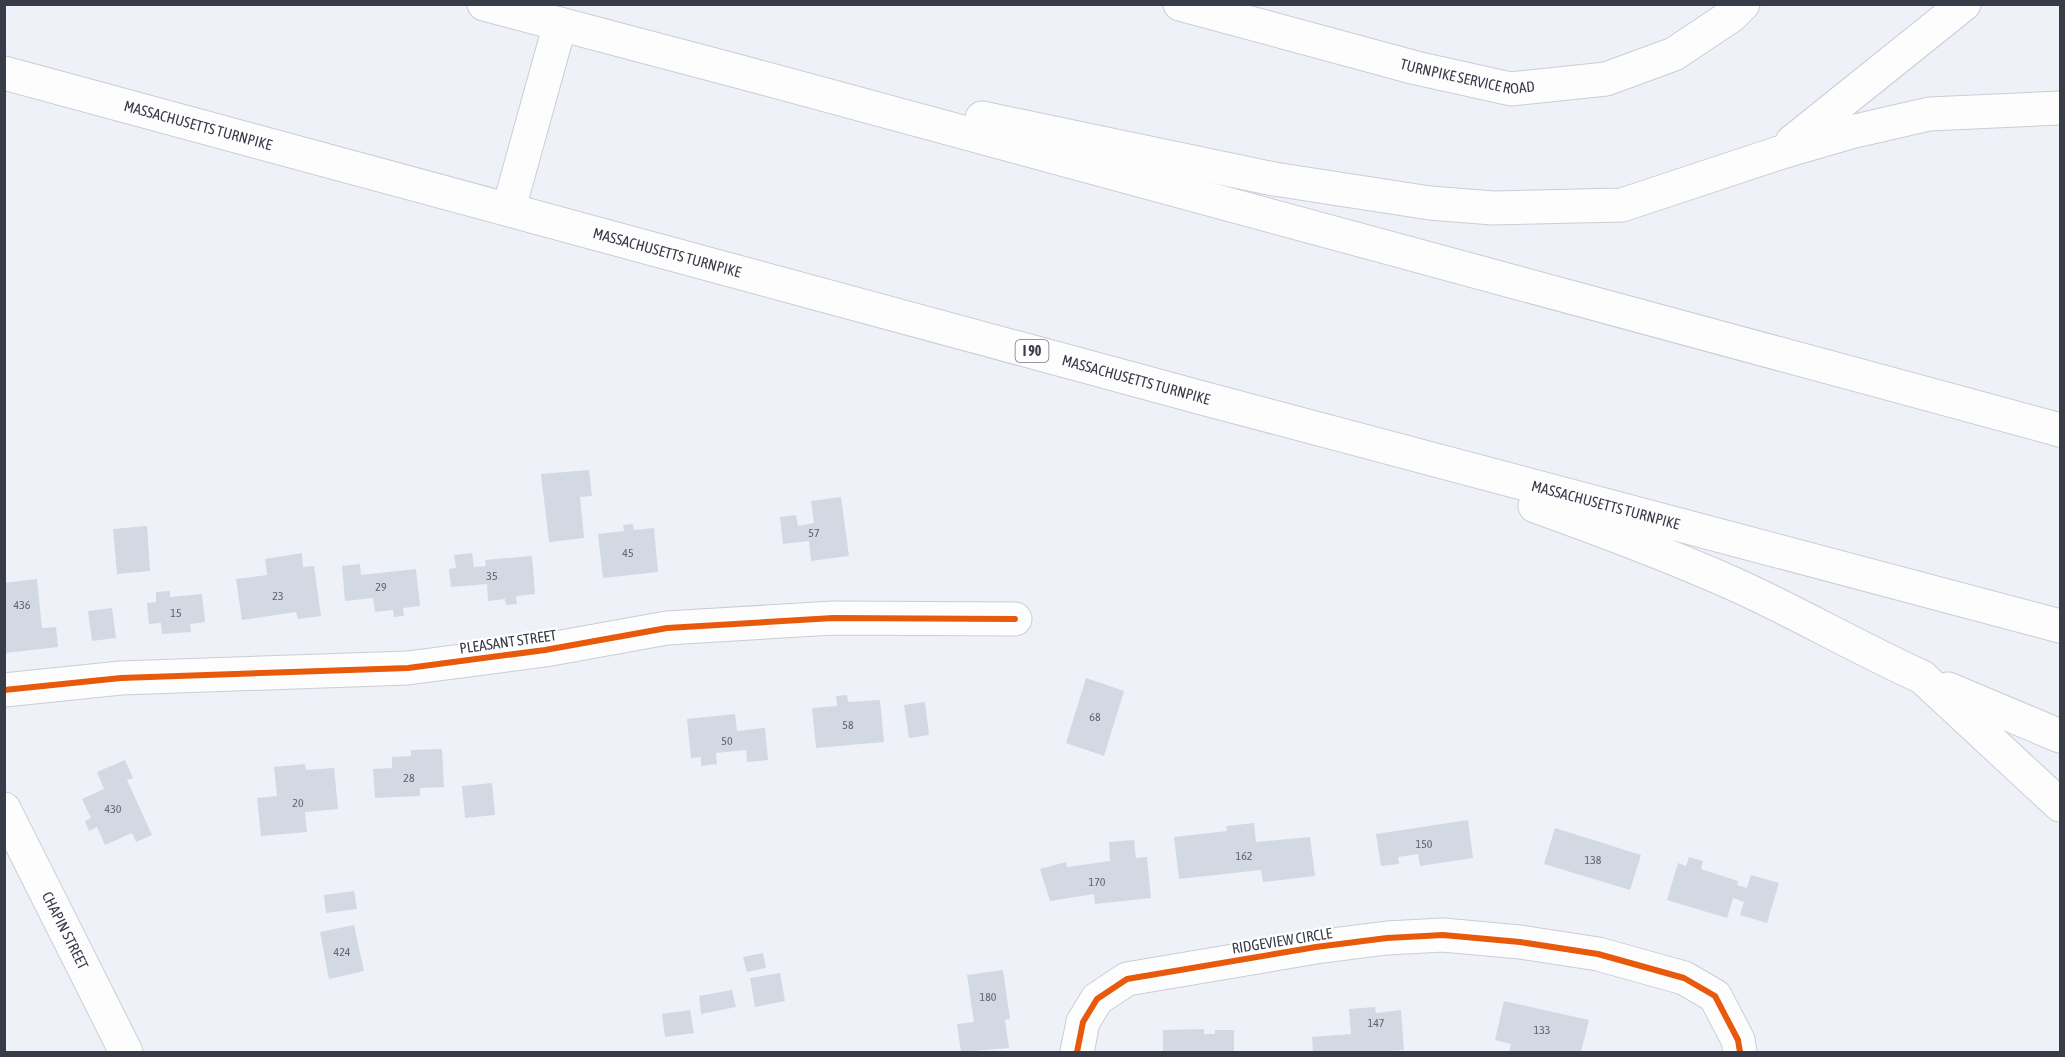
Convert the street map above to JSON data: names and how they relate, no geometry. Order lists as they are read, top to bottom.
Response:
{
  "streets": {
    "main road": [
      "TURNPIKE SERVICE ROAD",
      "MASSACHUSETTS TURNPIKE",
      "I 90",
      "PLEASANT STREET",
      "CHAPIN STREET",
      "RIDGEVIEW CIRCLE"
    ]
  },
  "house_numbers": [
    "57",
    "45",
    "35",
    "29",
    "23",
    "436",
    "15",
    "68",
    "58",
    "50",
    "28",
    "20",
    "430",
    "150",
    "162",
    "138",
    "170",
    "424",
    "180",
    "147",
    "133"
  ]
}
